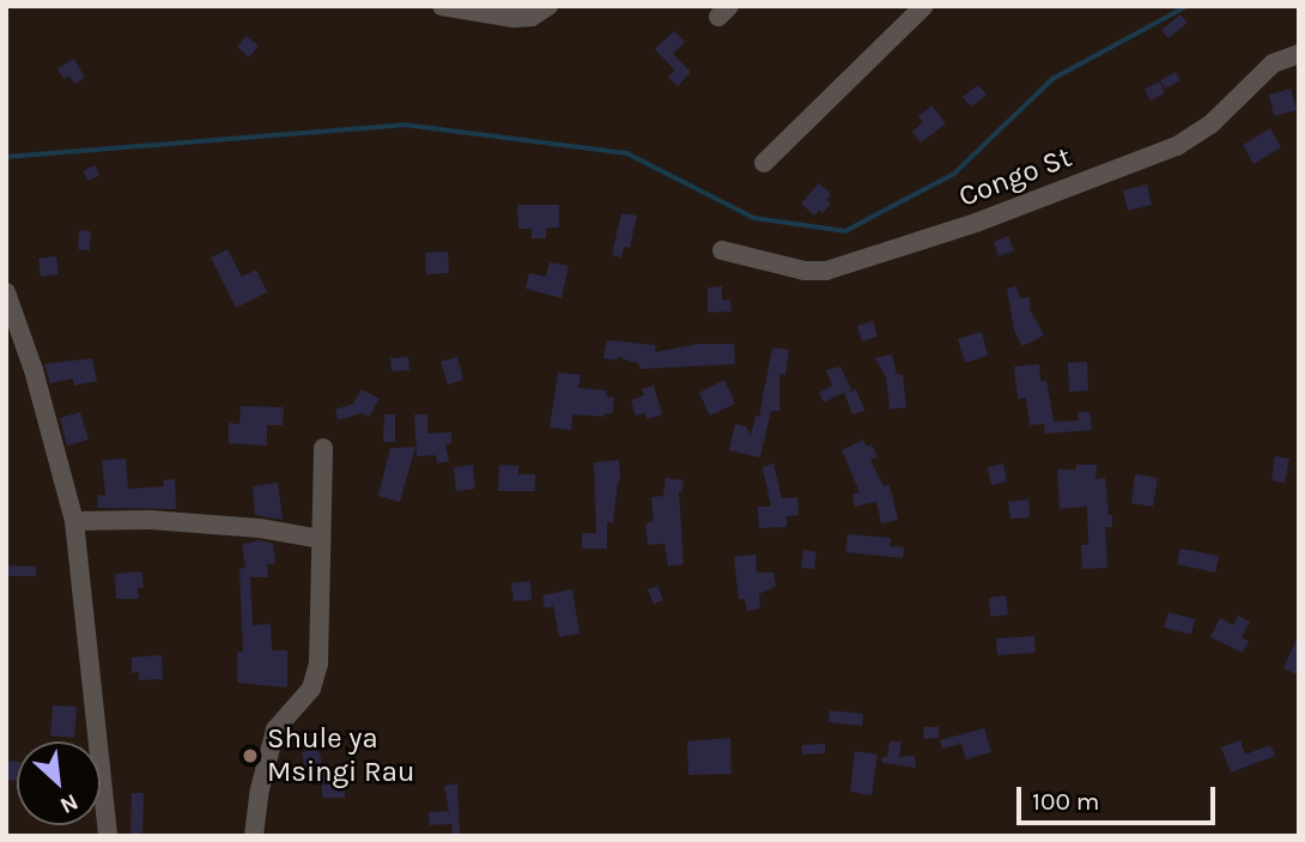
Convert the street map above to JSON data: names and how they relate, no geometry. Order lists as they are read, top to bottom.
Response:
{
  "streets": {
    "street": ["Congo St"]
  },
  "places": ["Shule ya Msingi Rau"],
  "scale_bar": "100 m",
  "north": "bottom right"
}
